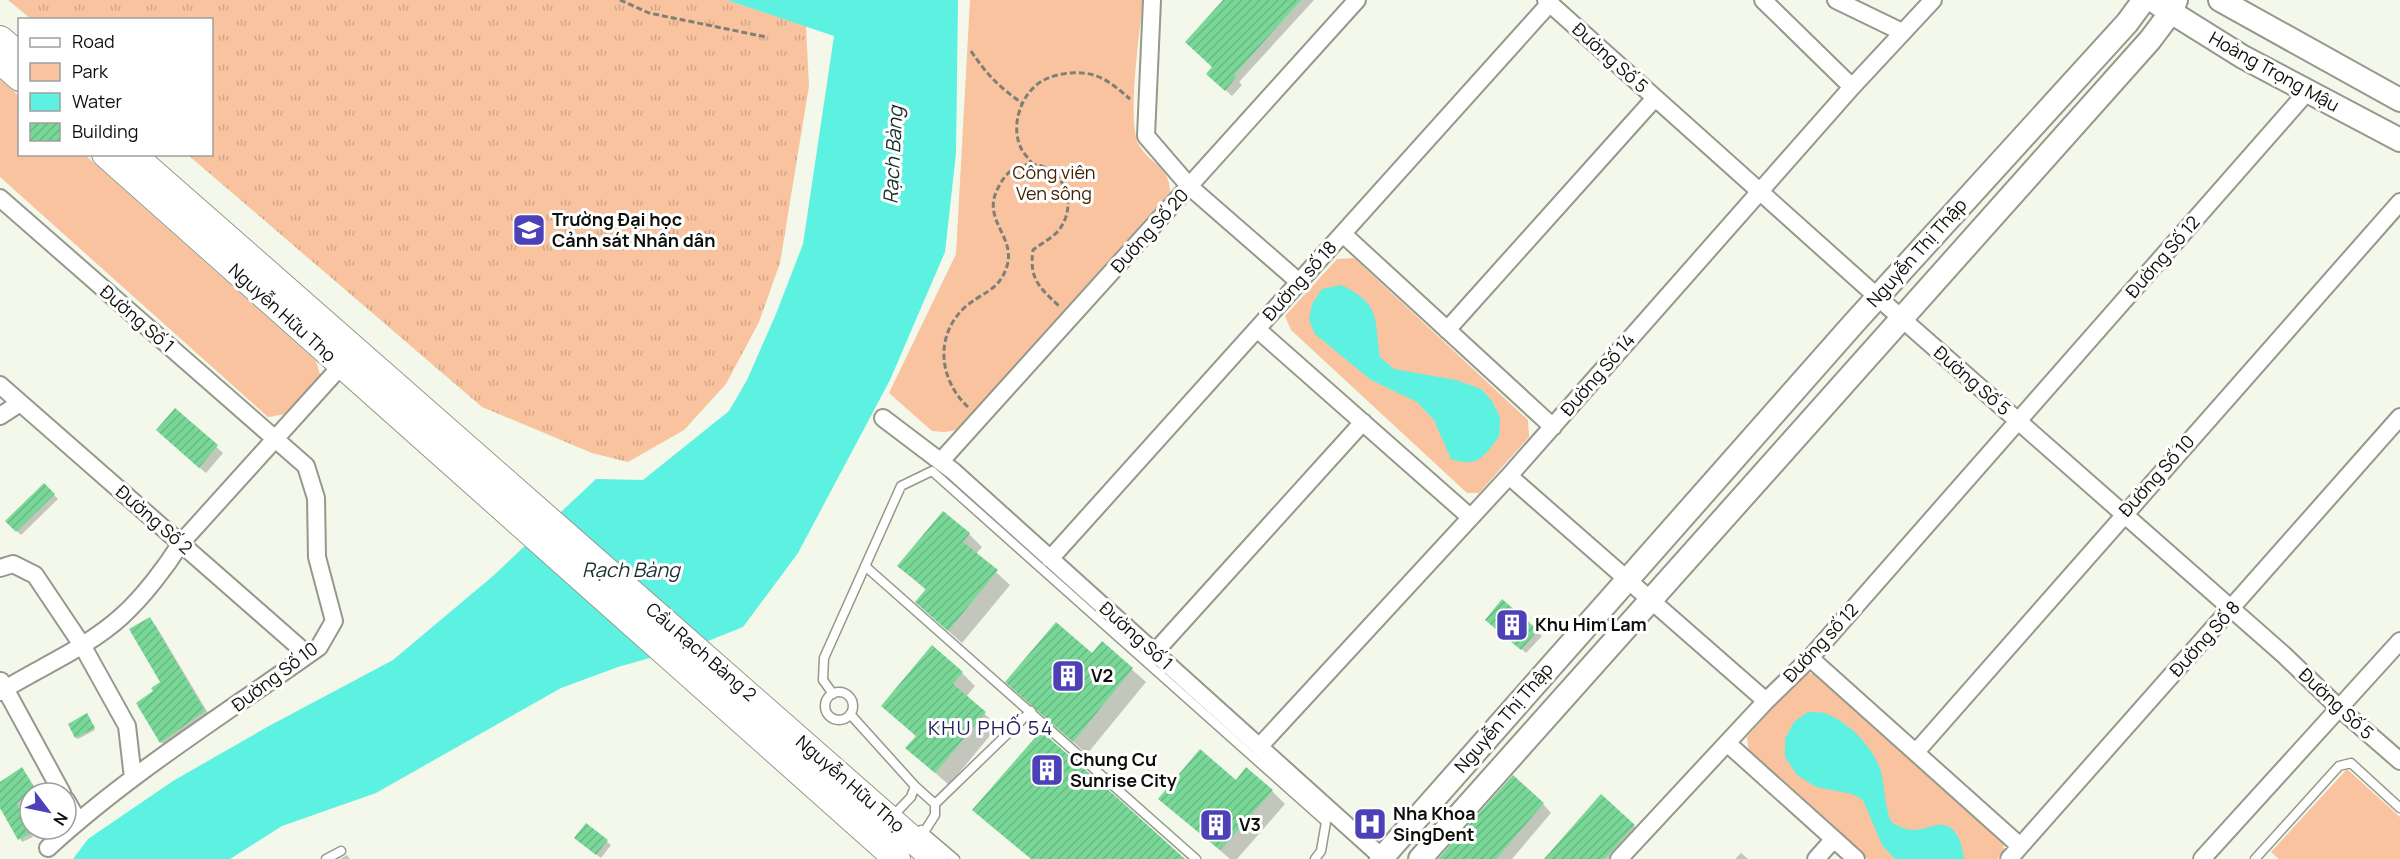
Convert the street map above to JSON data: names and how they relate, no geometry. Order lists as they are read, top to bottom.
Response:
{
  "streets": {
    "main road": [
      "Hoàng Trọng Mậu",
      "Nguyễn Thị Thập",
      "Nguyễn Hữu Thọ",
      "Cầu Rạch Bàng 2"
    ],
    "street": [
      "Đường Số 5",
      "Đường Số 20",
      "Đường Số 12",
      "Đường số 18",
      "Đường Số 1",
      "Đường Số 14",
      "Đường Số 10",
      "Đường Số 2",
      "Đường Số 8",
      "Đường số 12"
    ]
  },
  "crossings": [
    ["Đường Số 5", "Nguyễn Thị Thập"],
    ["Đường Số 5", "Đường Số 12"],
    ["Đường Số 5", "Đường số 18"],
    ["Đường Số 5", "Đường Số 14"],
    ["Đường Số 5", "Đường Số 10"],
    ["Đường Số 5", "Đường Số 8"],
    ["Đường Số 5", "Đường số 12"],
    ["Hoàng Trọng Mậu", "Nguyễn Thị Thập"],
    ["Hoàng Trọng Mậu", "Đường Số 12"],
    ["Đường Số 20", "Đường Số 1"],
    ["Nguyễn Thị Thập", "Đường Số 1"],
    ["Đường Số 12", "Đường số 12"],
    ["Đường số 18", "Đường Số 1"],
    ["Nguyễn Hữu Thọ", "Cầu Rạch Bàng 2"],
    ["Đường Số 1", "Đường Số 14"],
    ["Đường Số 1", "Đường Số 10"],
    ["Đường Số 10", "Đường Số 2"]
  ],
  "districts": ["KHU PHỐ 54"],
  "water": ["Rạch Bàng"],
  "parks": ["Công viên Ven sông"],
  "places": {
    "school or university": ["Trường Đại học Cảnh sát Nhân dân"],
    "building": [
      "Khu Him Lam",
      "V2",
      "Chung Cư Sunrise City",
      "V3"
    ],
    "hospital": ["Nha Khoa SingDent"]
  },
  "legend": [
    "Road",
    "Park",
    "Water",
    "Building"
  ],
  "north": "bottom right"
}
